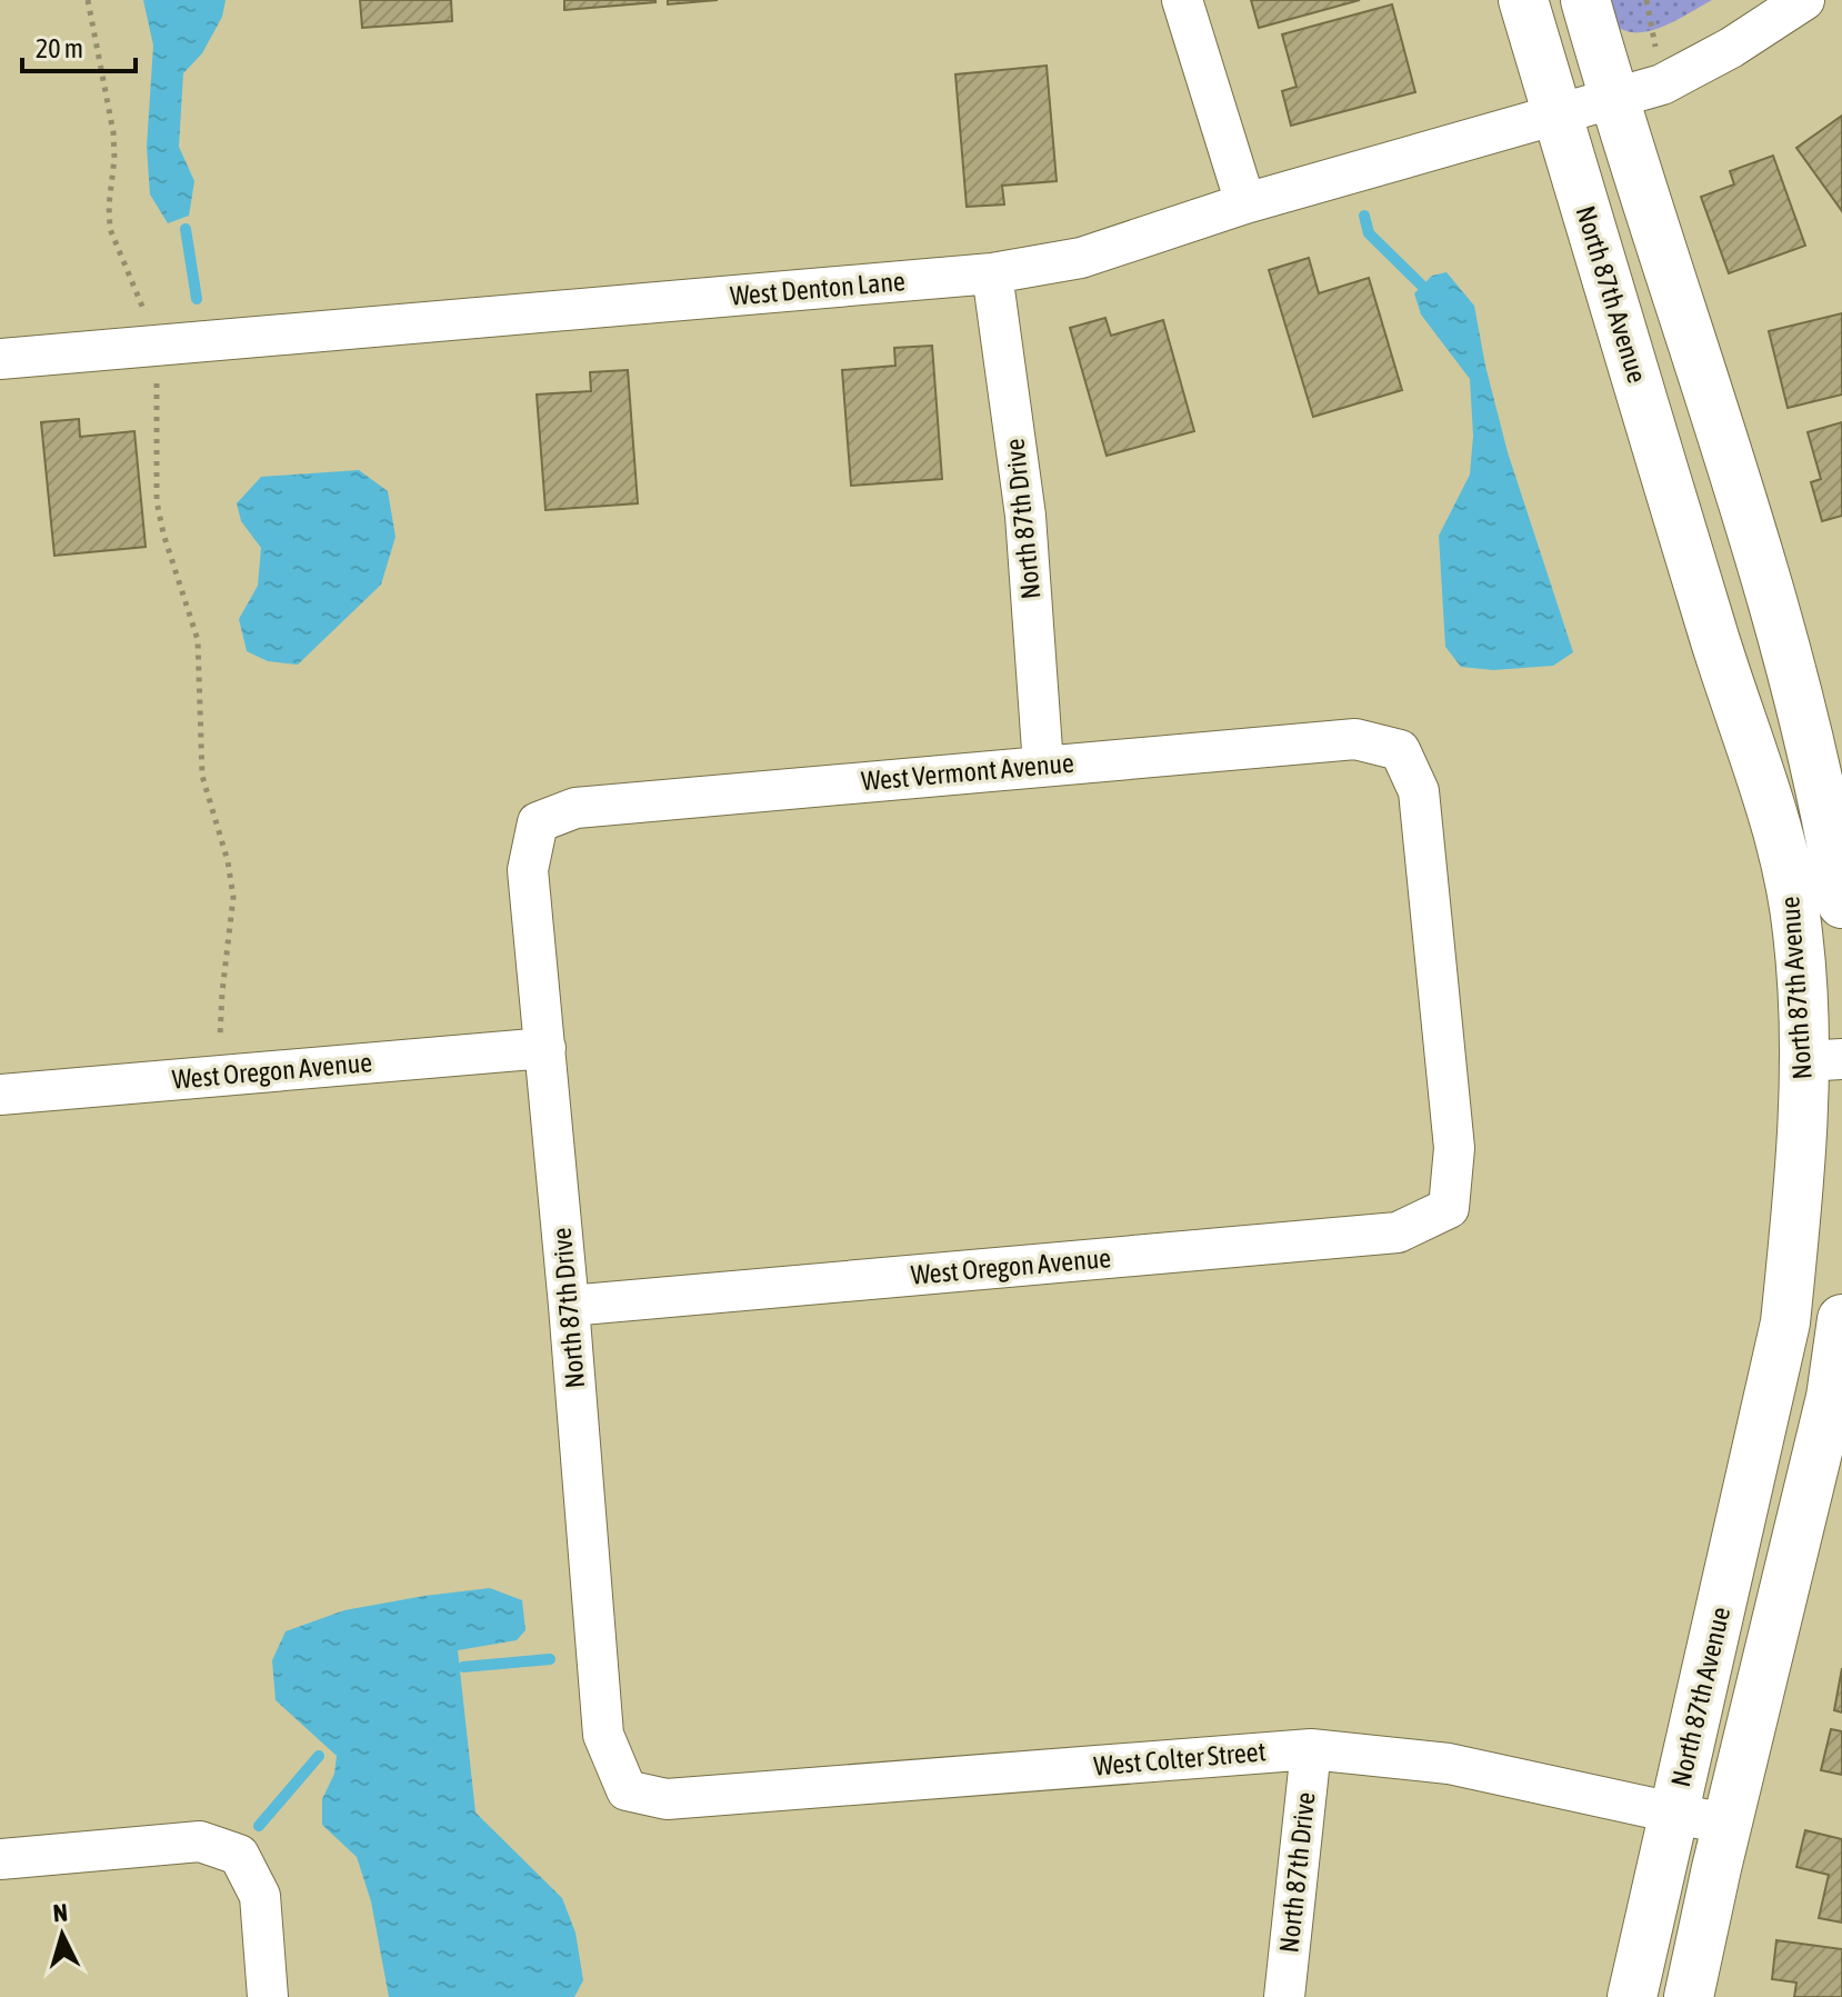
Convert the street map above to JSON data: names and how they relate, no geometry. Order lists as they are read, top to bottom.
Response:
{
  "streets": {
    "street": [
      "West Denton Lane",
      "North 87th Avenue",
      "North 87th Drive",
      "West Vermont Avenue",
      "West Oregon Avenue",
      "West Colter Street"
    ]
  },
  "crossings": [
    ["West Denton Lane", "North 87th Avenue"],
    ["West Denton Lane", "North 87th Drive"],
    ["North 87th Avenue", "West Colter Street"],
    ["North 87th Drive", "West Vermont Avenue"],
    ["North 87th Drive", "West Oregon Avenue"],
    ["North 87th Drive", "West Colter Street"],
    ["West Vermont Avenue", "West Oregon Avenue"]
  ],
  "scale_bar": "20 m",
  "north": "top"
}
